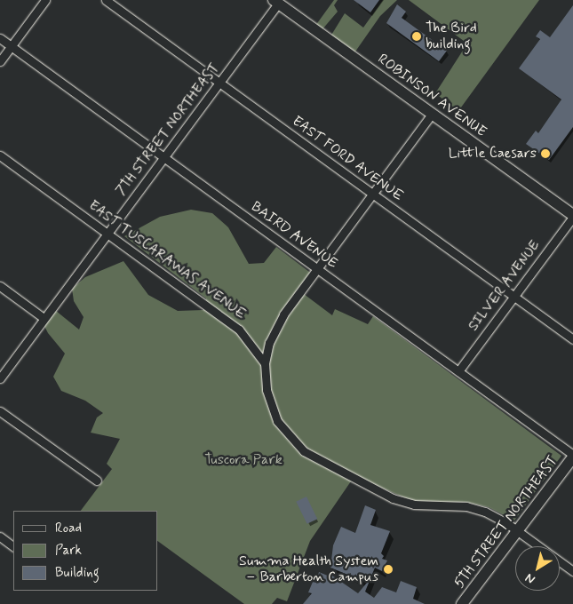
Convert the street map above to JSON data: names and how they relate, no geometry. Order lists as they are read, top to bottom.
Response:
{
  "streets": {
    "main road": ["ROBINSON AVENUE", "5TH STREET NORTHEAST"],
    "street": [
      "7TH STREET NORTHEAST",
      "EAST FORD AVENUE",
      "BAIRD AVENUE",
      "EAST TUSCARAWAS AVENUE",
      "SILVER AVENUE"
    ]
  },
  "crossings": [
    ["ROBINSON AVENUE", "7TH STREET NORTHEAST"],
    ["ROBINSON AVENUE", "SILVER AVENUE"],
    ["7TH STREET NORTHEAST", "EAST FORD AVENUE"],
    ["7TH STREET NORTHEAST", "BAIRD AVENUE"],
    ["7TH STREET NORTHEAST", "EAST TUSCARAWAS AVENUE"],
    ["EAST FORD AVENUE", "SILVER AVENUE"],
    ["BAIRD AVENUE", "SILVER AVENUE"],
    ["BAIRD AVENUE", "5TH STREET NORTHEAST"]
  ],
  "parks": ["Tuscora Park"],
  "places": ["The Bird building", "Little Caesars", "Summa Health System – Barberton Campus"],
  "legend": ["Road", "Park", "Building"],
  "north": "bottom left"
}
